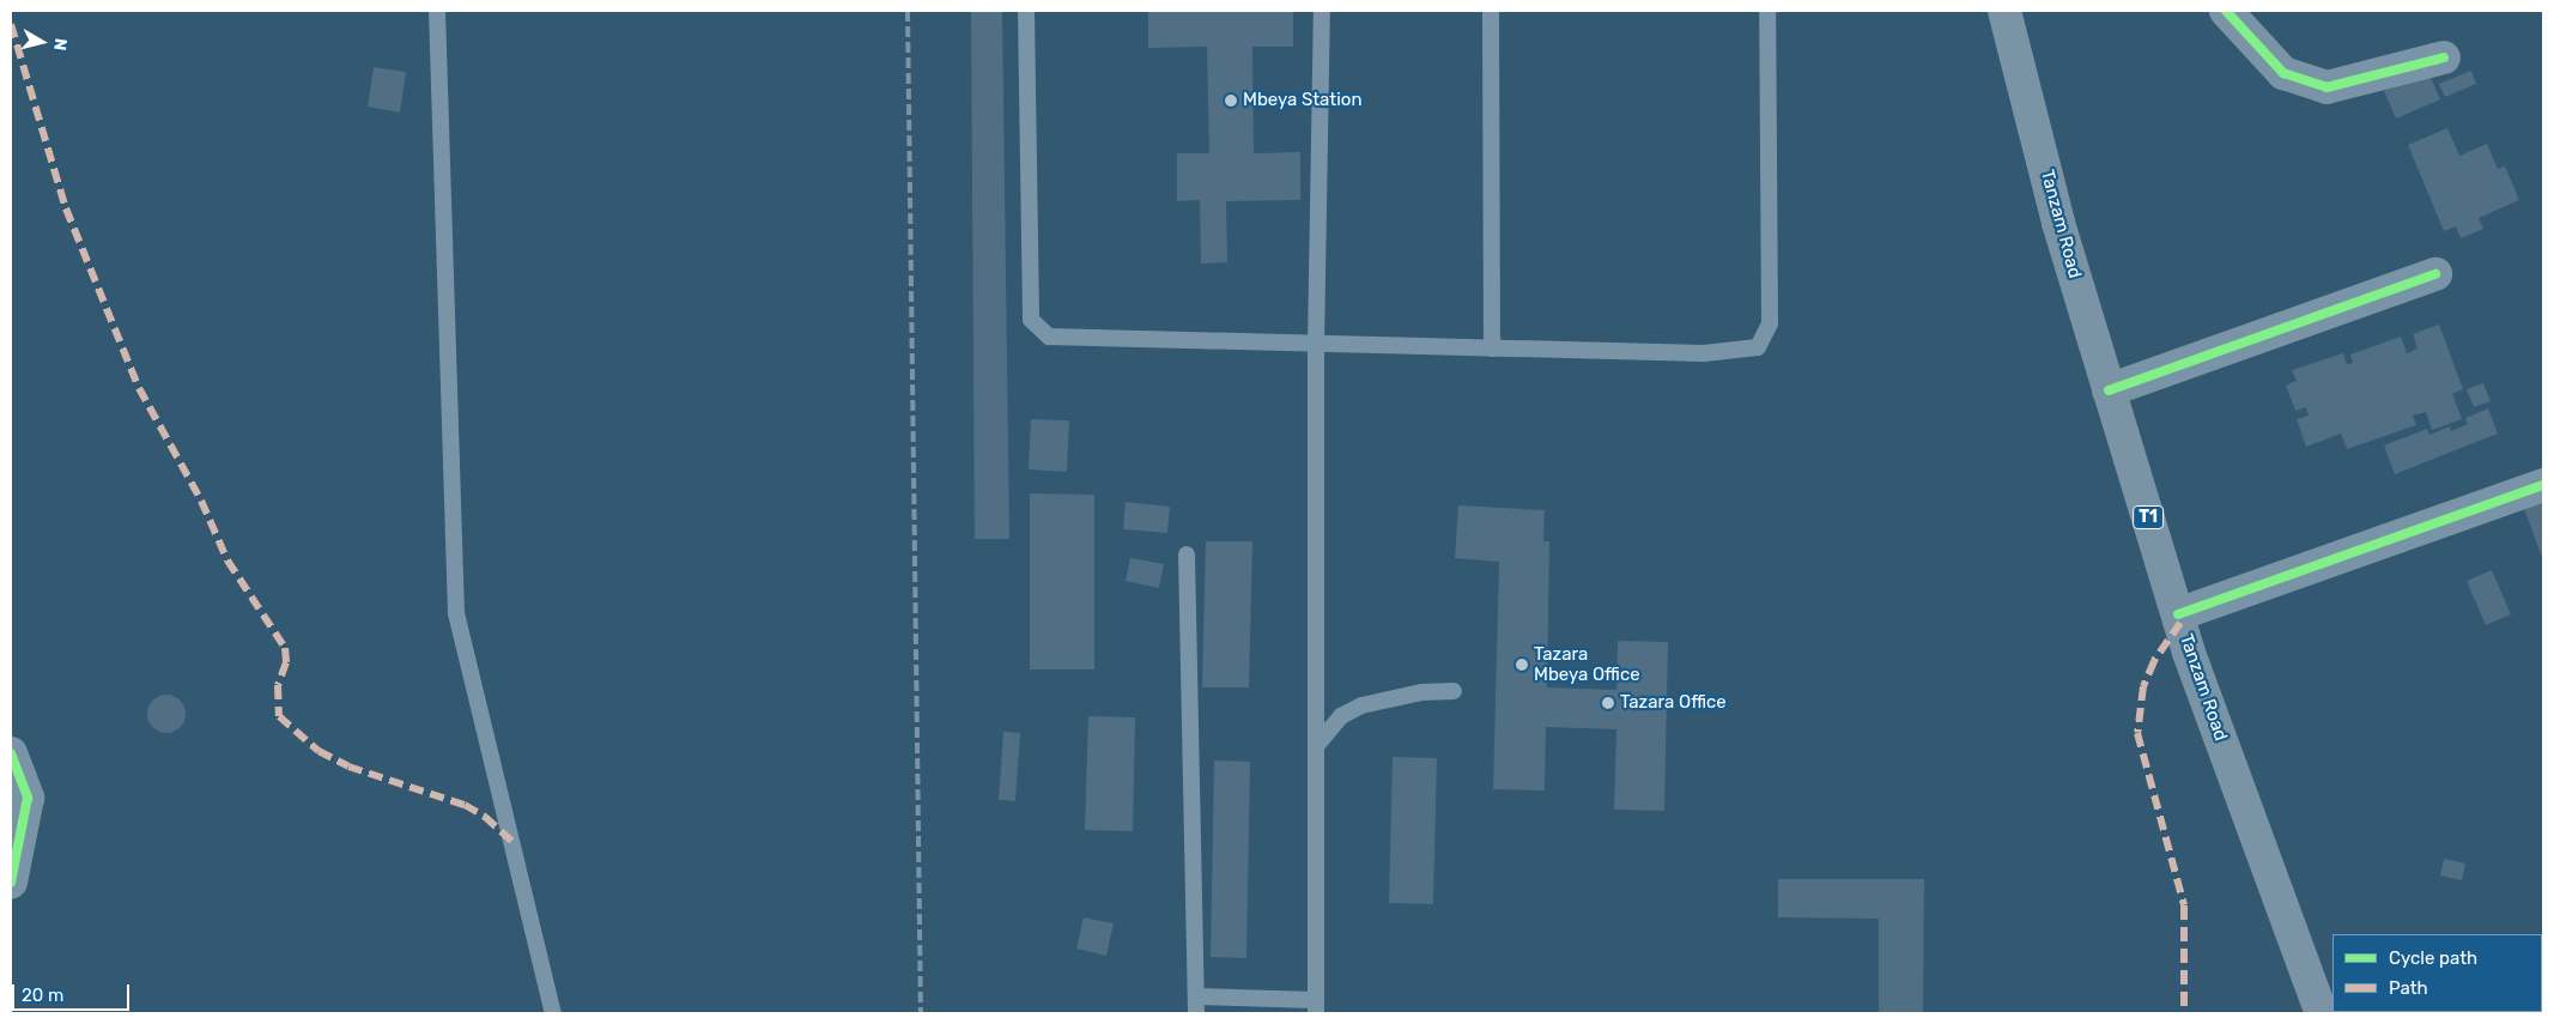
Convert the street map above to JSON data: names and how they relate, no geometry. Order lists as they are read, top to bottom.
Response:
{
  "streets": {
    "highway": ["Tanzam Road", "T1"]
  },
  "places": ["Mbeya Station", "Tazara Mbeya Office", "Tazara Office"],
  "legend": ["Cycle path", "Path"],
  "scale_bar": "20 m",
  "north": "right"
}
